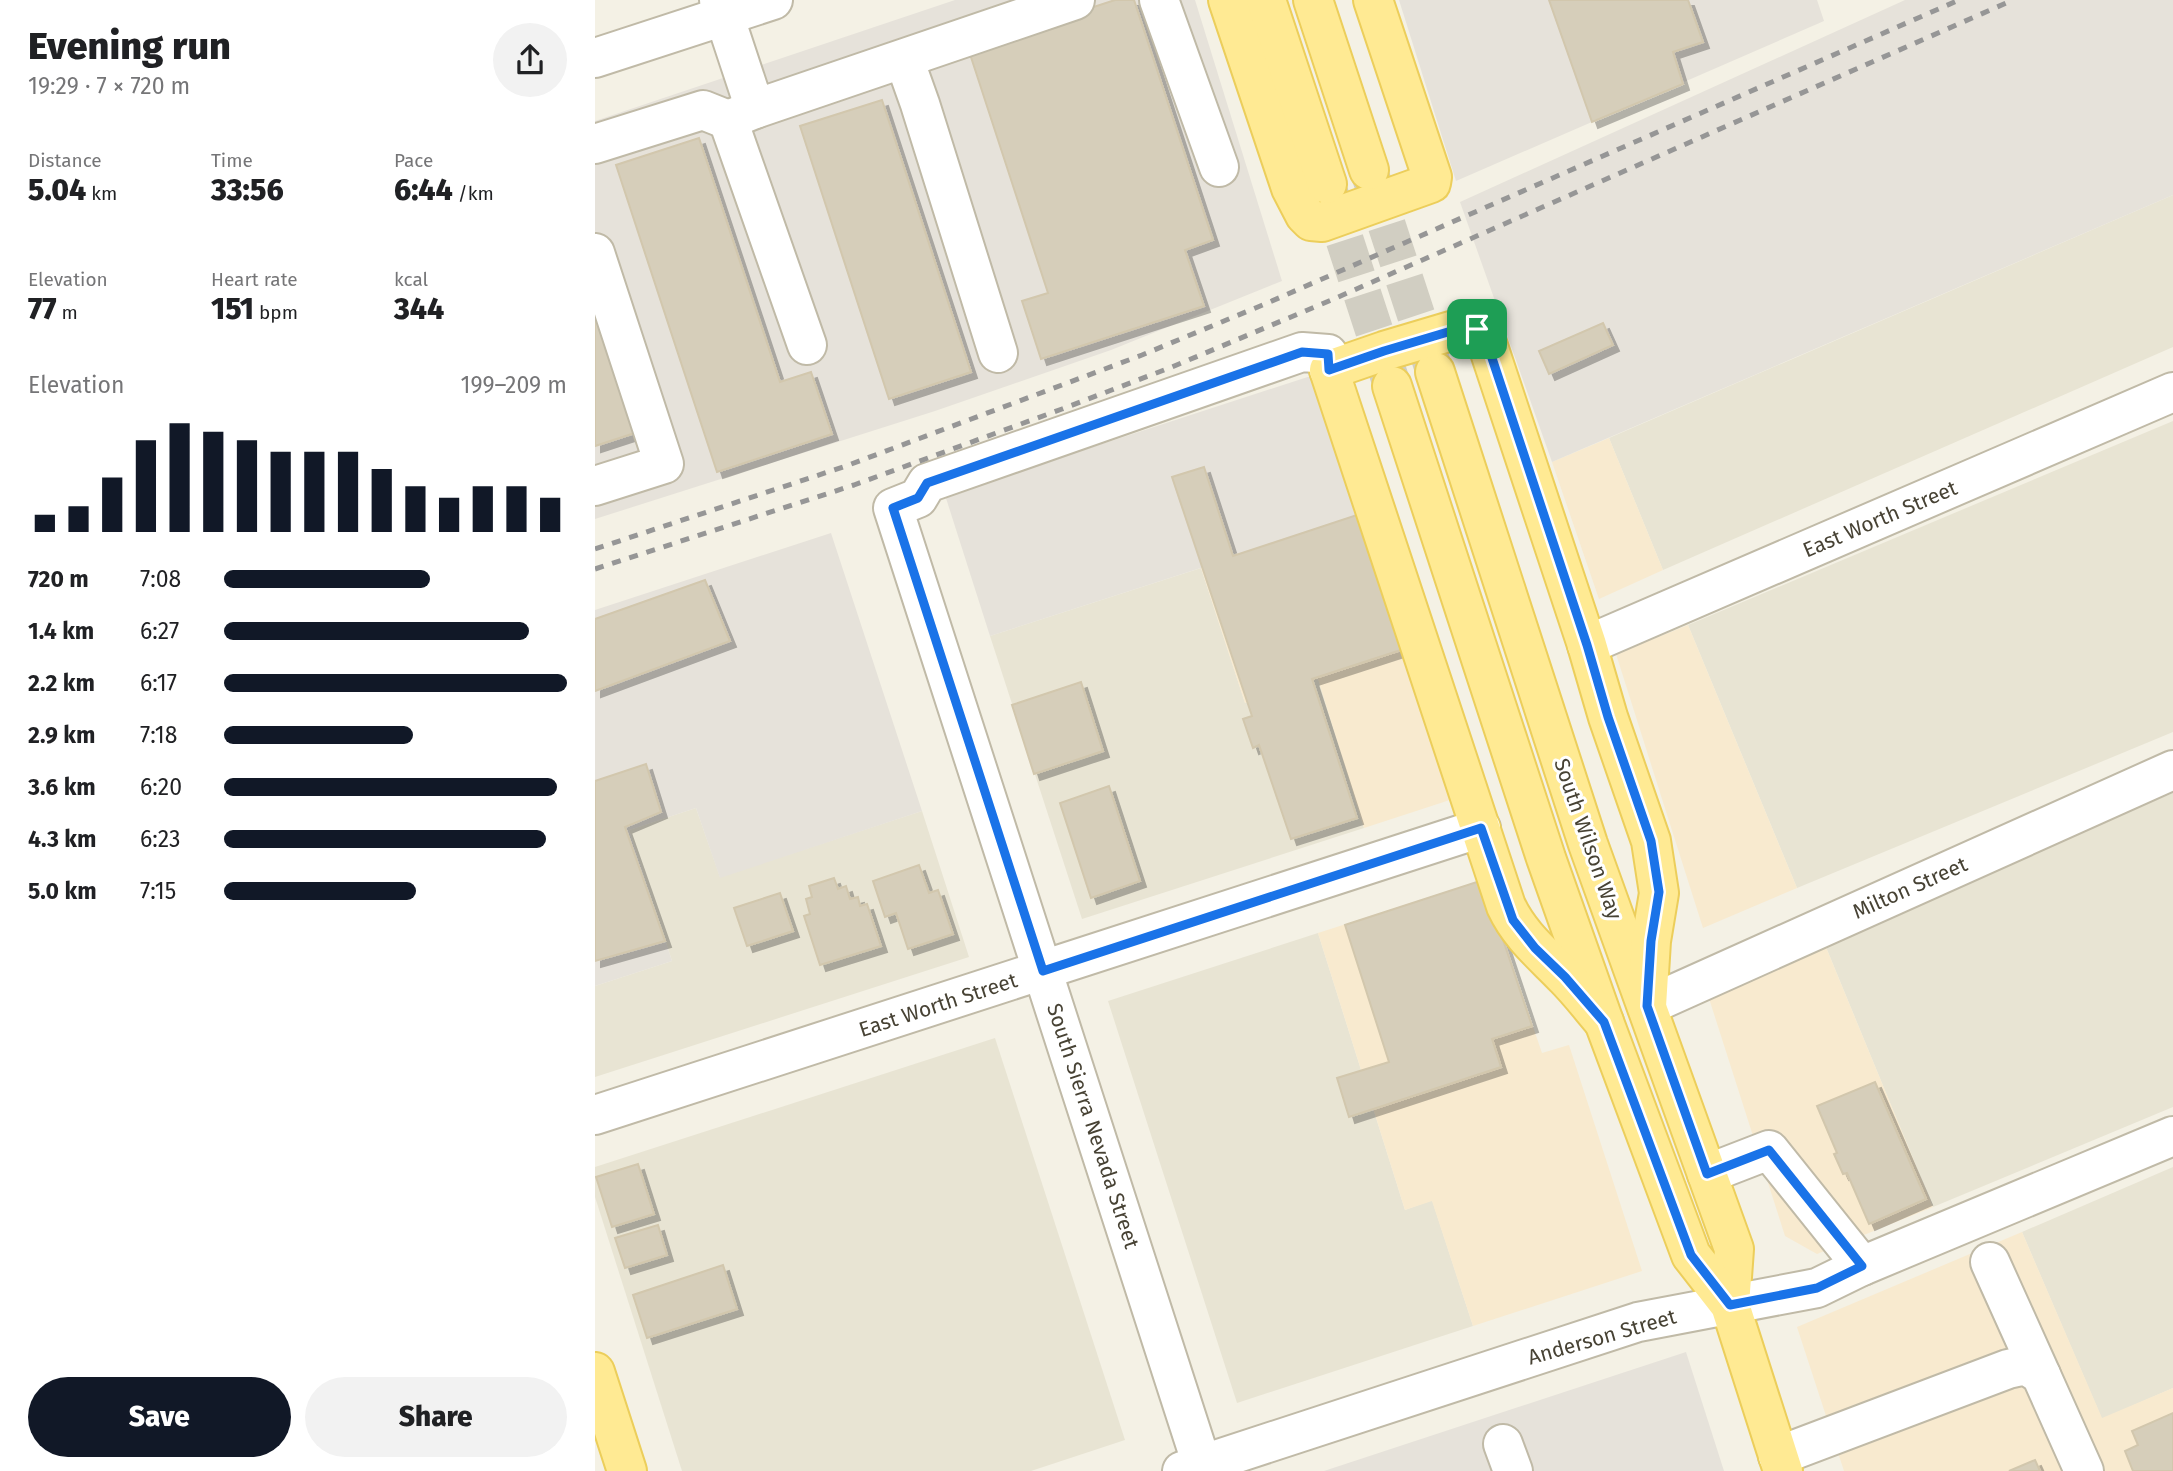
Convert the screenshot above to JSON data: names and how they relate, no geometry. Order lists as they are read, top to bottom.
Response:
{
  "streets": {
    "main road": ["South Wilson Way"],
    "street": [
      "East Worth Street",
      "Milton Street",
      "South Sierra Nevada Street",
      "Anderson Street"
    ]
  },
  "crossings": [
    ["East Worth Street", "South Sierra Nevada Street"],
    ["South Wilson Way", "Milton Street"],
    ["South Wilson Way", "Anderson Street"],
    ["South Sierra Nevada Street", "Anderson Street"]
  ],
  "page": {
    "heading": ["Evening run", "19:29 · 7 × 720 m"],
    "stats": [
      ["Distance", "5.04 km"],
      ["Time", "33:56"],
      ["Pace", "6:44 /km"],
      ["Elevation", "77 m"],
      ["Heart rate", "151 bpm"],
      ["kcal", "344"]
    ],
    "chart": ["Elevation", "199–209 m"],
    "list": [
      {
        "name": "720 m",
        "note": "7:08"
      },
      {
        "name": "1.4 km",
        "note": "6:27"
      },
      {
        "name": "2.2 km",
        "note": "6:17"
      },
      {
        "name": "2.9 km",
        "note": "7:18"
      },
      {
        "name": "3.6 km",
        "note": "6:20"
      },
      {
        "name": "4.3 km",
        "note": "6:23"
      },
      {
        "name": "5.0 km",
        "note": "7:15"
      }
    ],
    "buttons": ["Save", "Share"]
  }
}
